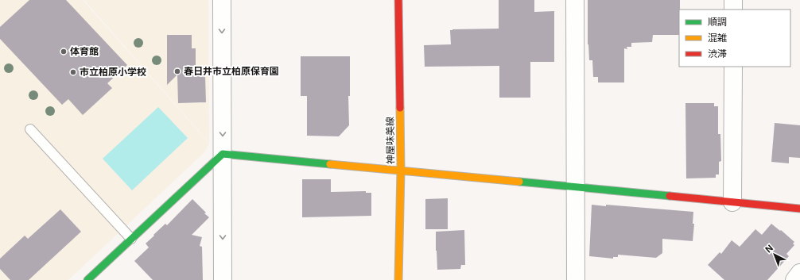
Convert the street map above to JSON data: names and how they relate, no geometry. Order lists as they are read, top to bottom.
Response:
{
  "streets": {
    "street": ["神屋味美線"]
  },
  "places": ["体育館", "春日井市立柏原保育園", "市立柏原小学校"],
  "legend": ["順調", "混雑", "渋滞"],
  "north": "top left"
}
